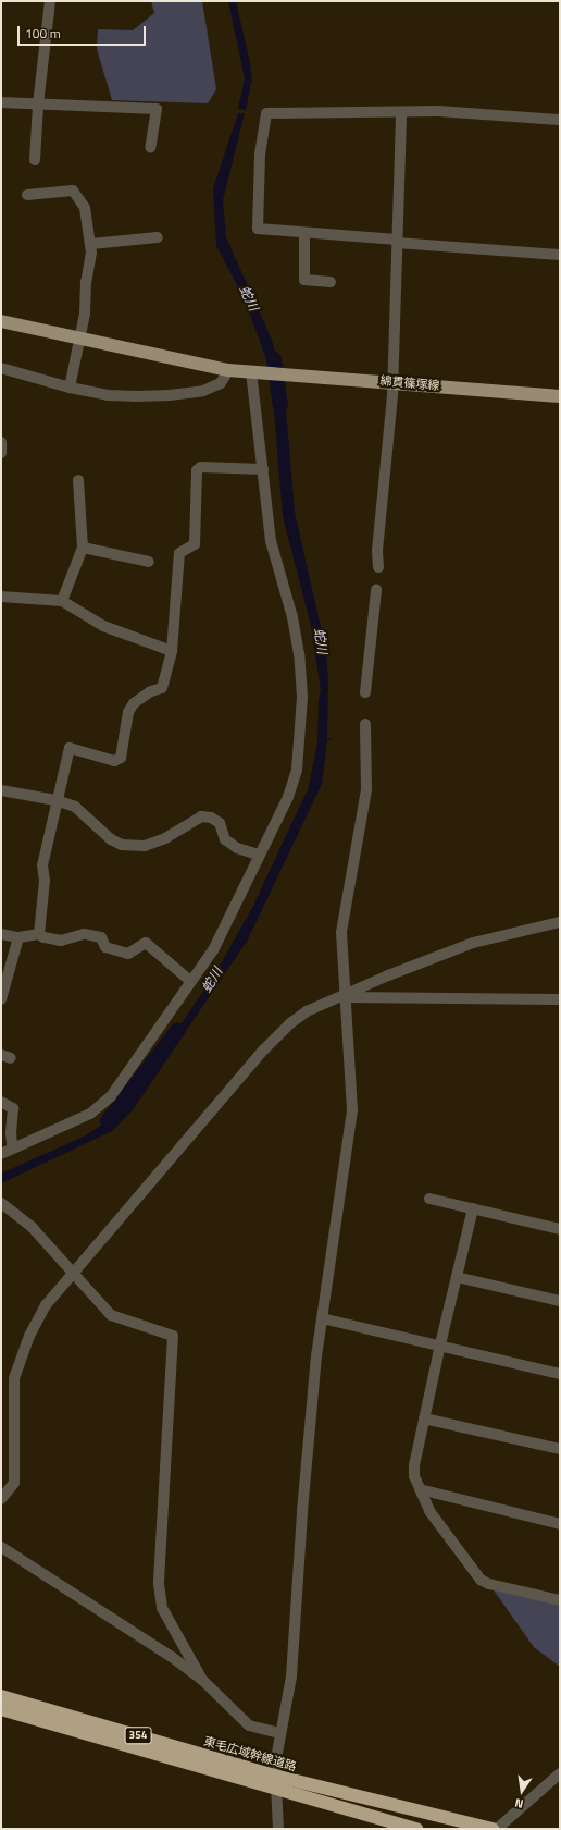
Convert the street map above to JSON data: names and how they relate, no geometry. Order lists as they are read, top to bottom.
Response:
{
  "streets": {
    "highway": ["354", "東毛広域幹線道路"],
    "main road": ["綿貫篠塚線"]
  },
  "water": ["蛇川"],
  "scale_bar": "100 m",
  "north": "bottom"
}
